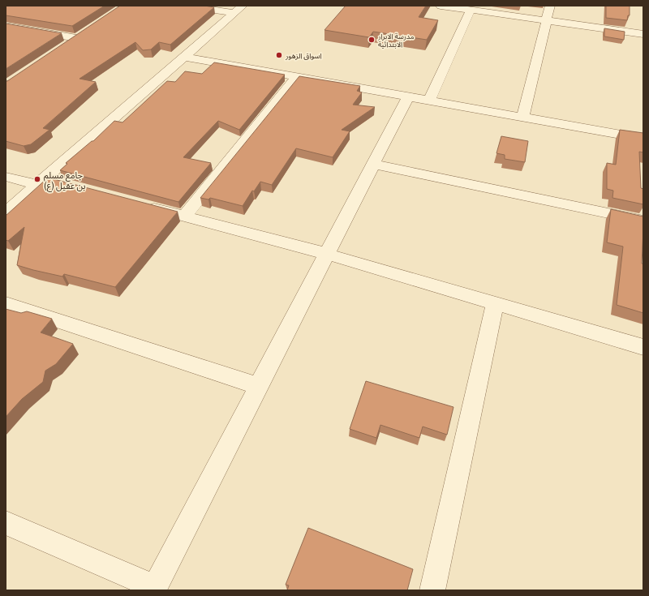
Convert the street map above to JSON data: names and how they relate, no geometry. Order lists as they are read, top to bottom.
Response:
{
  "places": ["مدرسة الابرار الابتدائية", "اسواق الزهور", "جامع مسلم بن عقيل (ع)"]
}
